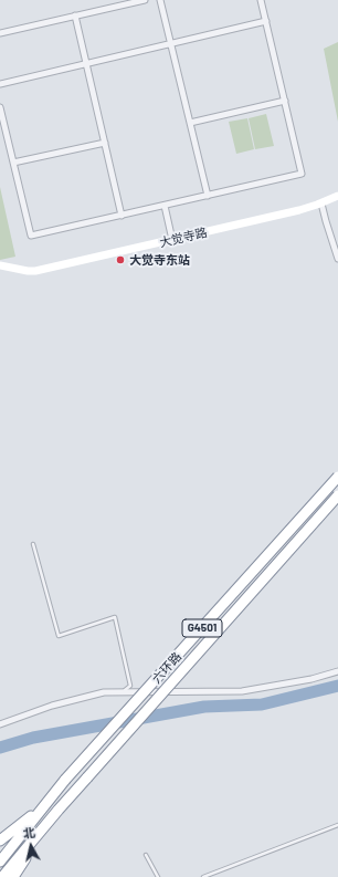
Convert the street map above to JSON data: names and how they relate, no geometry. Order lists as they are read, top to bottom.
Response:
{
  "streets": {
    "highway": ["G4501", "六环路"],
    "main road": ["大觉寺路"]
  },
  "places": ["大觉寺东站"],
  "north": "top"
}
